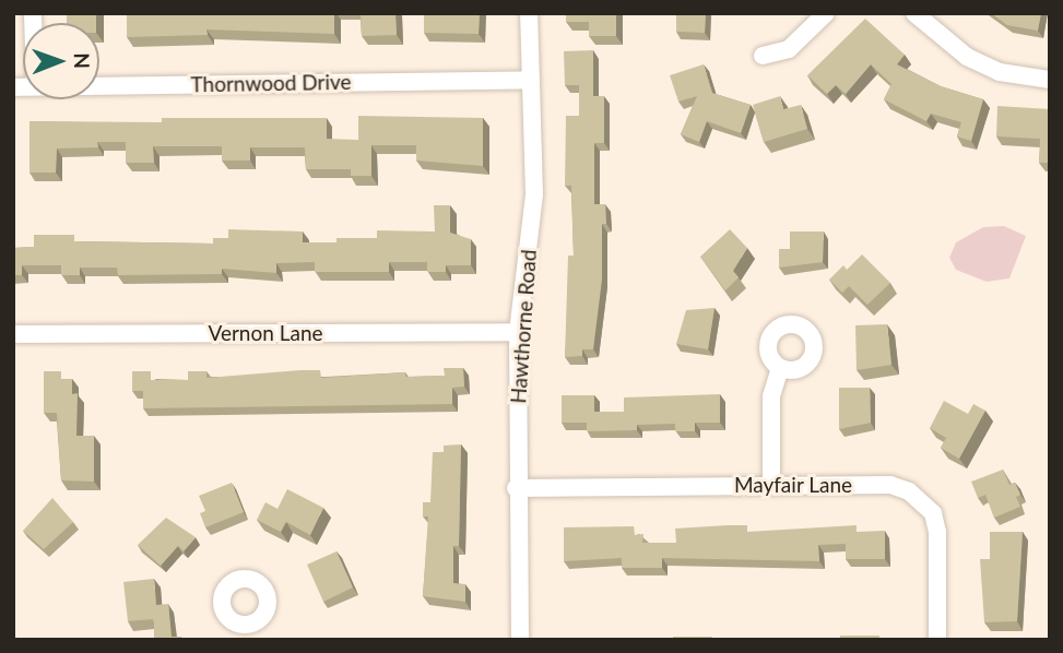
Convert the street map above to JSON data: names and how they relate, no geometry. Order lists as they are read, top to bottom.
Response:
{
  "streets": {
    "street": [
      "Thornwood Drive",
      "Hawthorne Road",
      "Vernon Lane",
      "Mayfair Lane"
    ]
  },
  "crossings": [
    ["Thornwood Drive", "Hawthorne Road"],
    ["Hawthorne Road", "Vernon Lane"],
    ["Hawthorne Road", "Mayfair Lane"]
  ],
  "north": "right"
}
